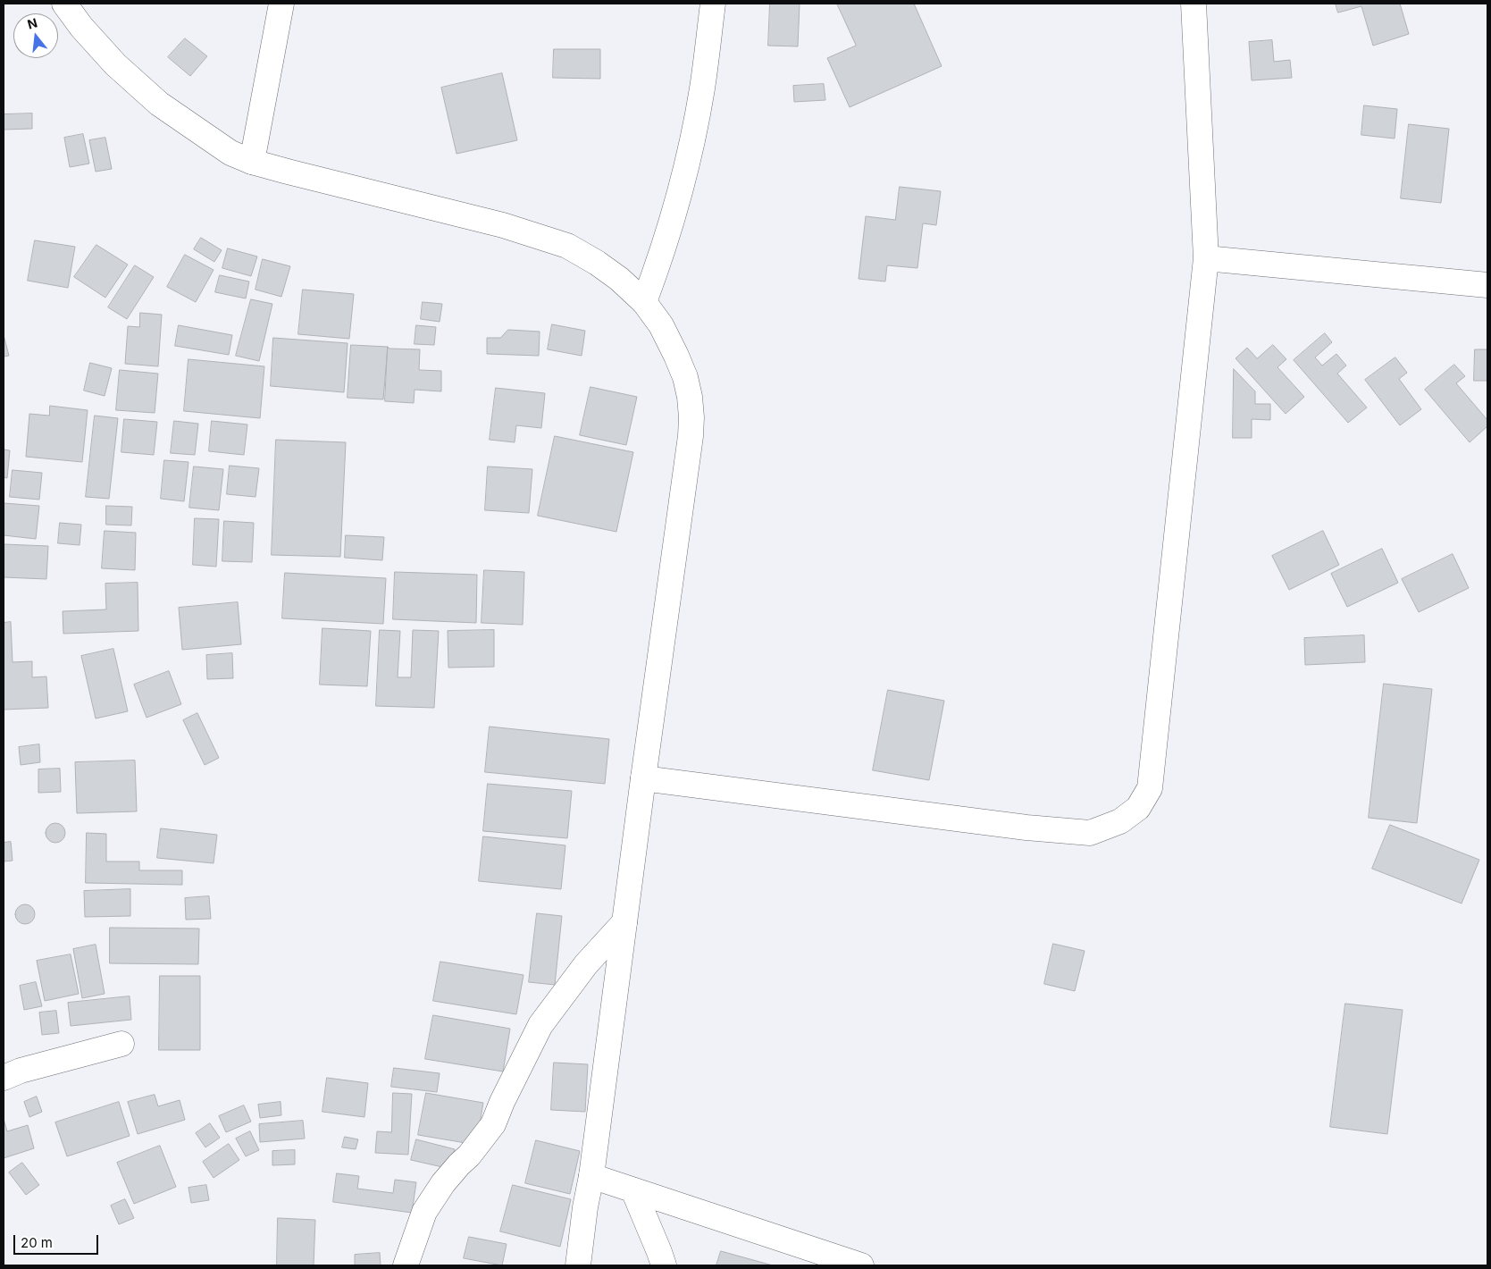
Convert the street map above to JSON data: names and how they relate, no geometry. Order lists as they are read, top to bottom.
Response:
{
  "scale_bar": "20 m",
  "north": "top"
}
